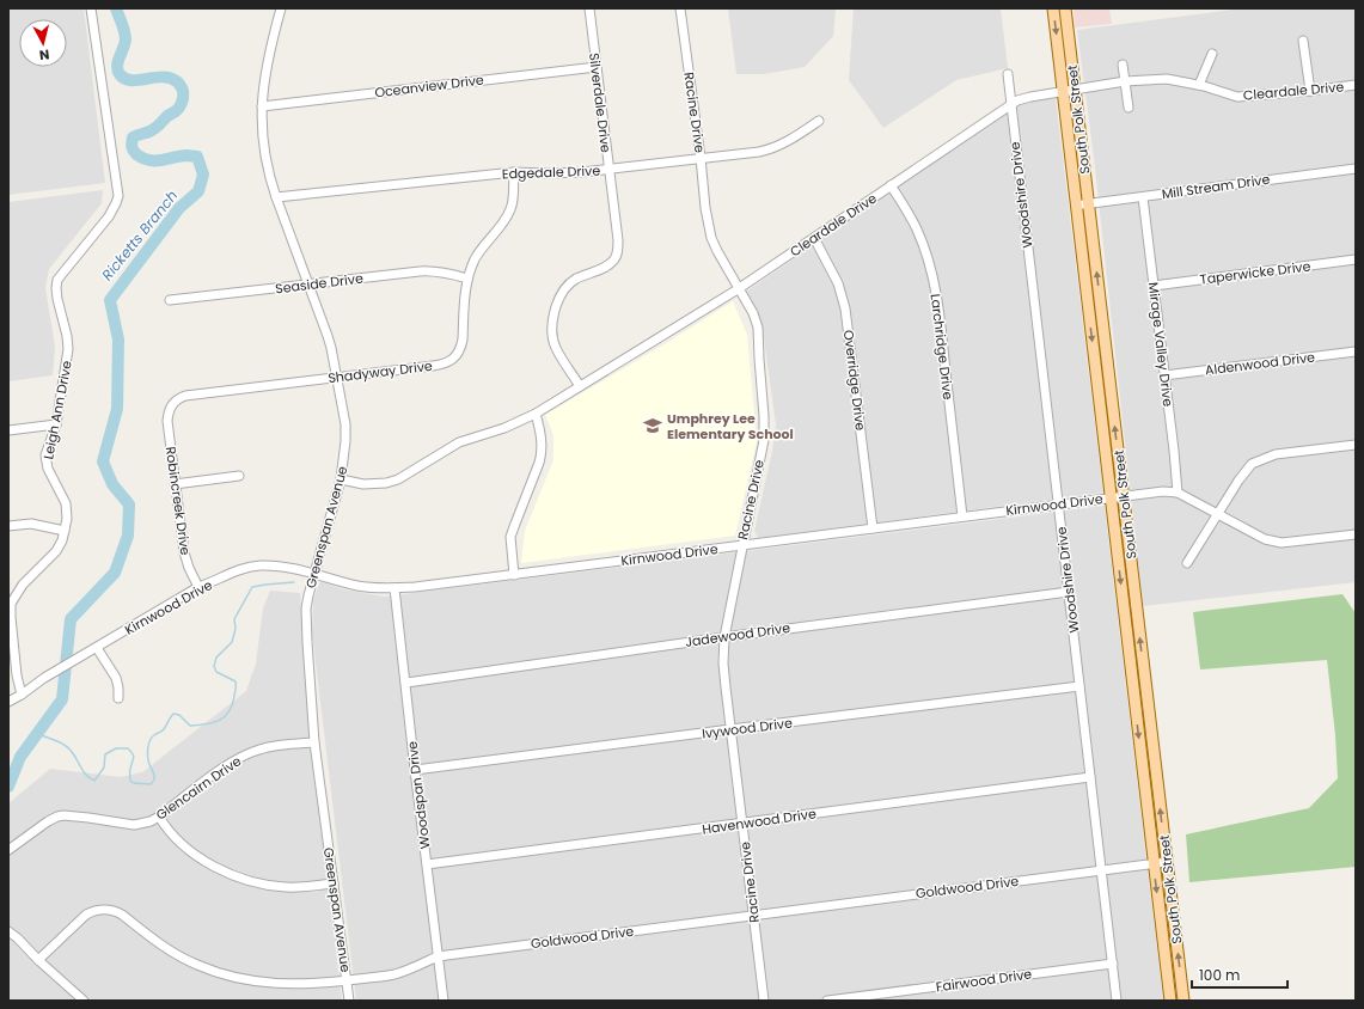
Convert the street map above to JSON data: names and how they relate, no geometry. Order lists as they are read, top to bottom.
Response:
{
  "streets": {
    "main road": ["South Polk Street"],
    "street": [
      "Oceanview Drive",
      "Cleardale Drive",
      "Silverdale Drive",
      "Racine Drive",
      "Edgedale Drive",
      "Mill Stream Drive",
      "Woodshire Drive",
      "Taperwicke Drive",
      "Seaside Drive",
      "Mirage Valley Drive",
      "Larchridge Drive",
      "Aldenwood Drive",
      "Shadyway Drive",
      "Overridge Drive",
      "Leigh Ann Drive",
      "Robincreek Drive",
      "Kirnwood Drive",
      "Greenspan Avenue",
      "Jadewood Drive",
      "Ivywood Drive",
      "Glencairn Drive",
      "Woodspan Drive",
      "Havenwood Drive",
      "Goldwood Drive",
      "Fairwood Drive"
    ]
  },
  "crossings": [
    ["Oceanview Drive", "Silverdale Drive"],
    ["Oceanview Drive", "Greenspan Avenue"],
    ["Cleardale Drive", "Silverdale Drive"],
    ["Cleardale Drive", "Racine Drive"],
    ["Cleardale Drive", "South Polk Street"],
    ["Cleardale Drive", "Woodshire Drive"],
    ["Cleardale Drive", "Larchridge Drive"],
    ["Cleardale Drive", "Overridge Drive"],
    ["Cleardale Drive", "Greenspan Avenue"],
    ["Silverdale Drive", "Edgedale Drive"],
    ["Racine Drive", "Edgedale Drive"],
    ["Racine Drive", "Kirnwood Drive"],
    ["Racine Drive", "Jadewood Drive"],
    ["Racine Drive", "Ivywood Drive"],
    ["Racine Drive", "Havenwood Drive"],
    ["Racine Drive", "Goldwood Drive"],
    ["South Polk Street", "Mill Stream Drive"],
    ["South Polk Street", "Kirnwood Drive"],
    ["South Polk Street", "Goldwood Drive"],
    ["Edgedale Drive", "Shadyway Drive"],
    ["Edgedale Drive", "Greenspan Avenue"],
    ["Mill Stream Drive", "Mirage Valley Drive"],
    ["Woodshire Drive", "Kirnwood Drive"],
    ["Woodshire Drive", "Jadewood Drive"],
    ["Woodshire Drive", "Ivywood Drive"],
    ["Woodshire Drive", "Havenwood Drive"],
    ["Woodshire Drive", "Goldwood Drive"],
    ["Woodshire Drive", "Fairwood Drive"],
    ["Taperwicke Drive", "Mirage Valley Drive"],
    ["Seaside Drive", "Shadyway Drive"],
    ["Seaside Drive", "Greenspan Avenue"],
    ["Mirage Valley Drive", "Aldenwood Drive"],
    ["Mirage Valley Drive", "Kirnwood Drive"],
    ["Larchridge Drive", "Kirnwood Drive"],
    ["Shadyway Drive", "Robincreek Drive"],
    ["Shadyway Drive", "Greenspan Avenue"],
    ["Overridge Drive", "Kirnwood Drive"],
    ["Leigh Ann Drive", "Kirnwood Drive"],
    ["Robincreek Drive", "Kirnwood Drive"],
    ["Kirnwood Drive", "Greenspan Avenue"],
    ["Kirnwood Drive", "Woodspan Drive"],
    ["Greenspan Avenue", "Glencairn Drive"],
    ["Greenspan Avenue", "Goldwood Drive"],
    ["Jadewood Drive", "Woodspan Drive"],
    ["Ivywood Drive", "Woodspan Drive"],
    ["Woodspan Drive", "Havenwood Drive"],
    ["Woodspan Drive", "Goldwood Drive"]
  ],
  "water": ["Ricketts Branch"],
  "places": {
    "school or university": ["Umphrey Lee Elementary School"]
  },
  "scale_bar": "100 m",
  "north": "bottom"
}
